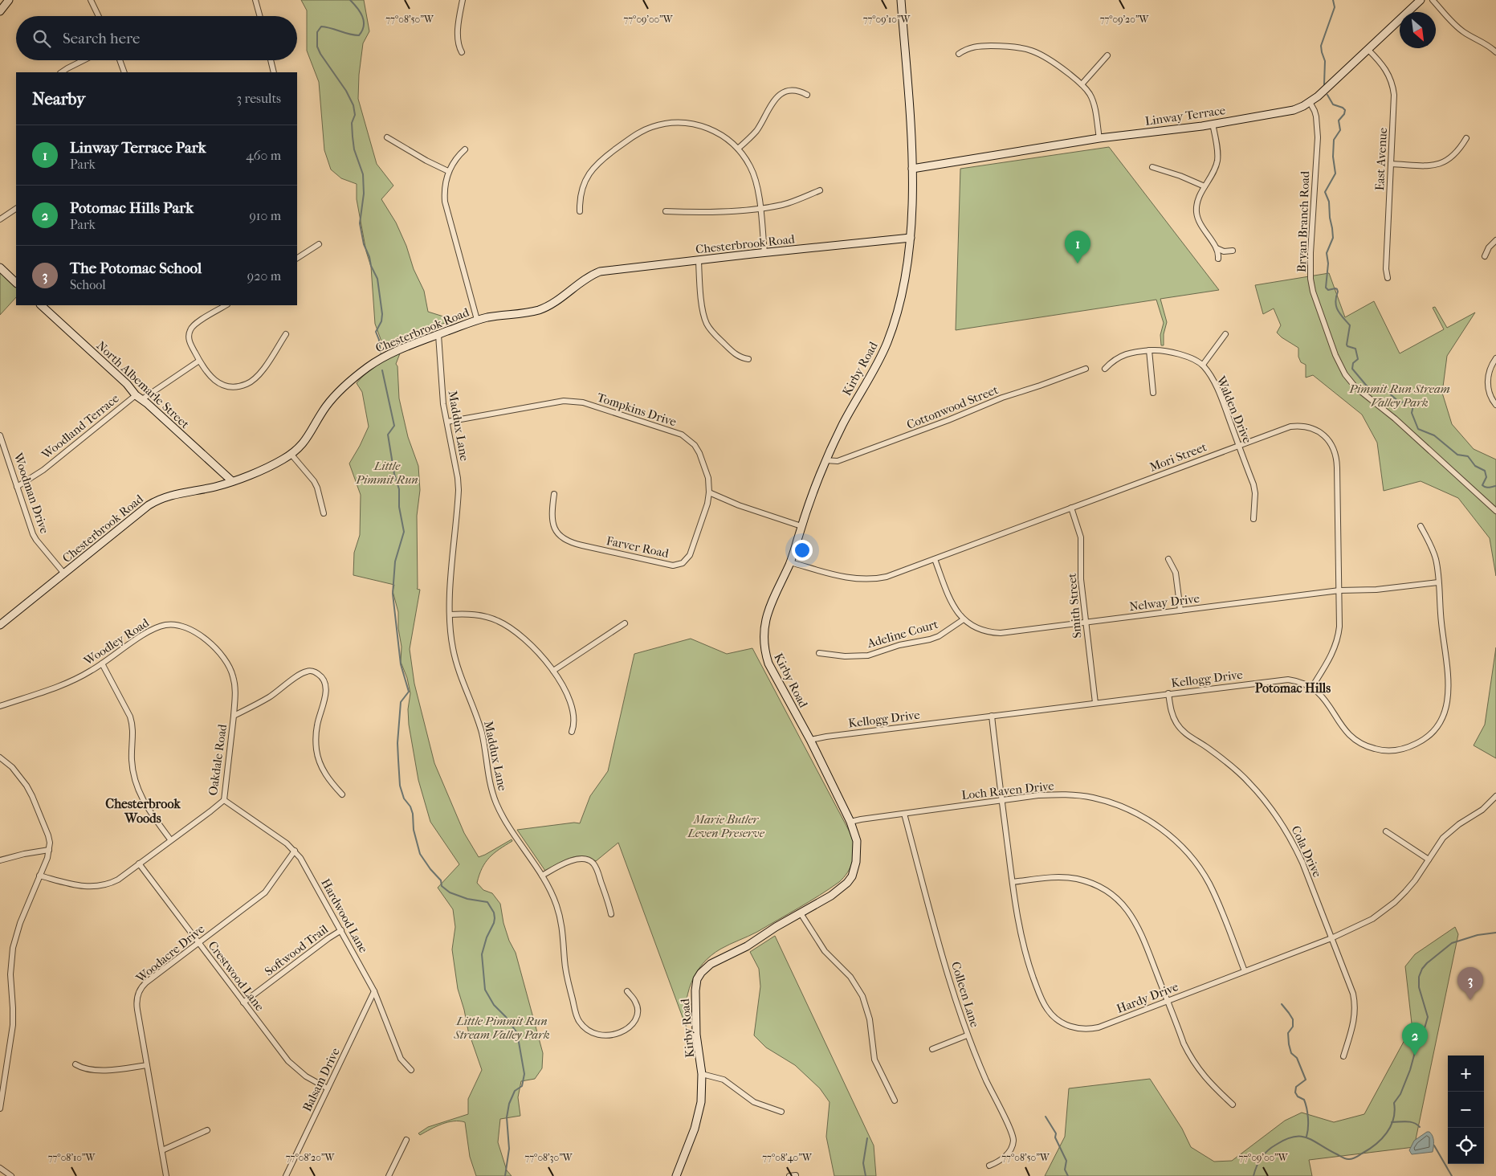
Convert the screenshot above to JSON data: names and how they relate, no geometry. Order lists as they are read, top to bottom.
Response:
{
  "streets": {
    "street": [
      "Linway Terrace",
      "East Avenue",
      "Bryan Branch Road",
      "Chesterbrook Road",
      "Kirby Road",
      "North Albemarle Street",
      "Cottonwood Street",
      "Tompkins Drive",
      "Walden Drive",
      "Maddux Lane",
      "Woodland Terrace",
      "Mori Street",
      "Woodman Drive",
      "Farver Road",
      "Nelway Drive",
      "Smith Street",
      "Adeline Court",
      "Woodley Road",
      "Kellogg Drive",
      "Oakdale Road",
      "Loch Raven Drive",
      "Cola Drive",
      "Hardwood Lane",
      "Softwood Trail",
      "Woodacre Drive",
      "Crestwood Lane",
      "Colleen Lane",
      "Hardy Drive",
      "Balsam Drive"
    ]
  },
  "crossings": [
    ["Linway Terrace", "East Avenue"],
    ["Linway Terrace", "Bryan Branch Road"],
    ["Linway Terrace", "Kirby Road"],
    ["Chesterbrook Road", "Kirby Road"],
    ["Chesterbrook Road", "North Albemarle Street"],
    ["Chesterbrook Road", "Maddux Lane"],
    ["Chesterbrook Road", "Woodman Drive"],
    ["Kirby Road", "Cottonwood Street"],
    ["Kirby Road", "Mori Street"],
    ["Kirby Road", "Kellogg Drive"],
    ["Kirby Road", "Loch Raven Drive"],
    ["North Albemarle Street", "Woodland Terrace"],
    ["Tompkins Drive", "Maddux Lane"],
    ["Tompkins Drive", "Farver Road"],
    ["Walden Drive", "Mori Street"],
    ["Woodland Terrace", "Woodman Drive"],
    ["Mori Street", "Nelway Drive"],
    ["Mori Street", "Smith Street"],
    ["Mori Street", "Kellogg Drive"],
    ["Nelway Drive", "Smith Street"],
    ["Nelway Drive", "Adeline Court"],
    ["Nelway Drive", "Kellogg Drive"],
    ["Smith Street", "Kellogg Drive"],
    ["Woodley Road", "Oakdale Road"],
    ["Kellogg Drive", "Cola Drive"],
    ["Kellogg Drive", "Hardy Drive"],
    ["Oakdale Road", "Hardwood Lane"],
    ["Oakdale Road", "Crestwood Lane"],
    ["Loch Raven Drive", "Colleen Lane"],
    ["Loch Raven Drive", "Hardy Drive"],
    ["Cola Drive", "Hardy Drive"],
    ["Hardwood Lane", "Softwood Trail"],
    ["Hardwood Lane", "Woodacre Drive"],
    ["Hardwood Lane", "Balsam Drive"],
    ["Softwood Trail", "Crestwood Lane"],
    ["Woodacre Drive", "Crestwood Lane"],
    ["Crestwood Lane", "Balsam Drive"]
  ],
  "districts": ["Potomac Hills", "Chesterbrook Woods"],
  "parks": [
    "Pimmit Run Stream Valley Park",
    "Little Pimmit Run",
    "Marie Butler Leven Preserve",
    "Little Pimmit Run Stream Valley Park"
  ],
  "north": "bottom right",
  "page": {
    "search": "Search here",
    "heading": ["Nearby", "3 results"],
    "list": [
      {
        "mark": "1",
        "name": "Linway Terrace Park",
        "note": "Park",
        "value": "460 m"
      },
      {
        "mark": "2",
        "name": "Potomac Hills Park",
        "note": "Park",
        "value": "910 m"
      },
      {
        "mark": "3",
        "name": "The Potomac School",
        "note": "School",
        "value": "920 m"
      }
    ],
    "pins": ["1", "3", "2"],
    "map_buttons": ["+", "−"]
  },
  "coordinates": [
    "77°08'50\"W",
    "77°09'00\"W",
    "77°09'10\"W",
    "77°09'20\"W",
    "77°08'10\"W",
    "77°08'20\"W",
    "77°08'30\"W",
    "77°08'40\"W"
  ]
}
